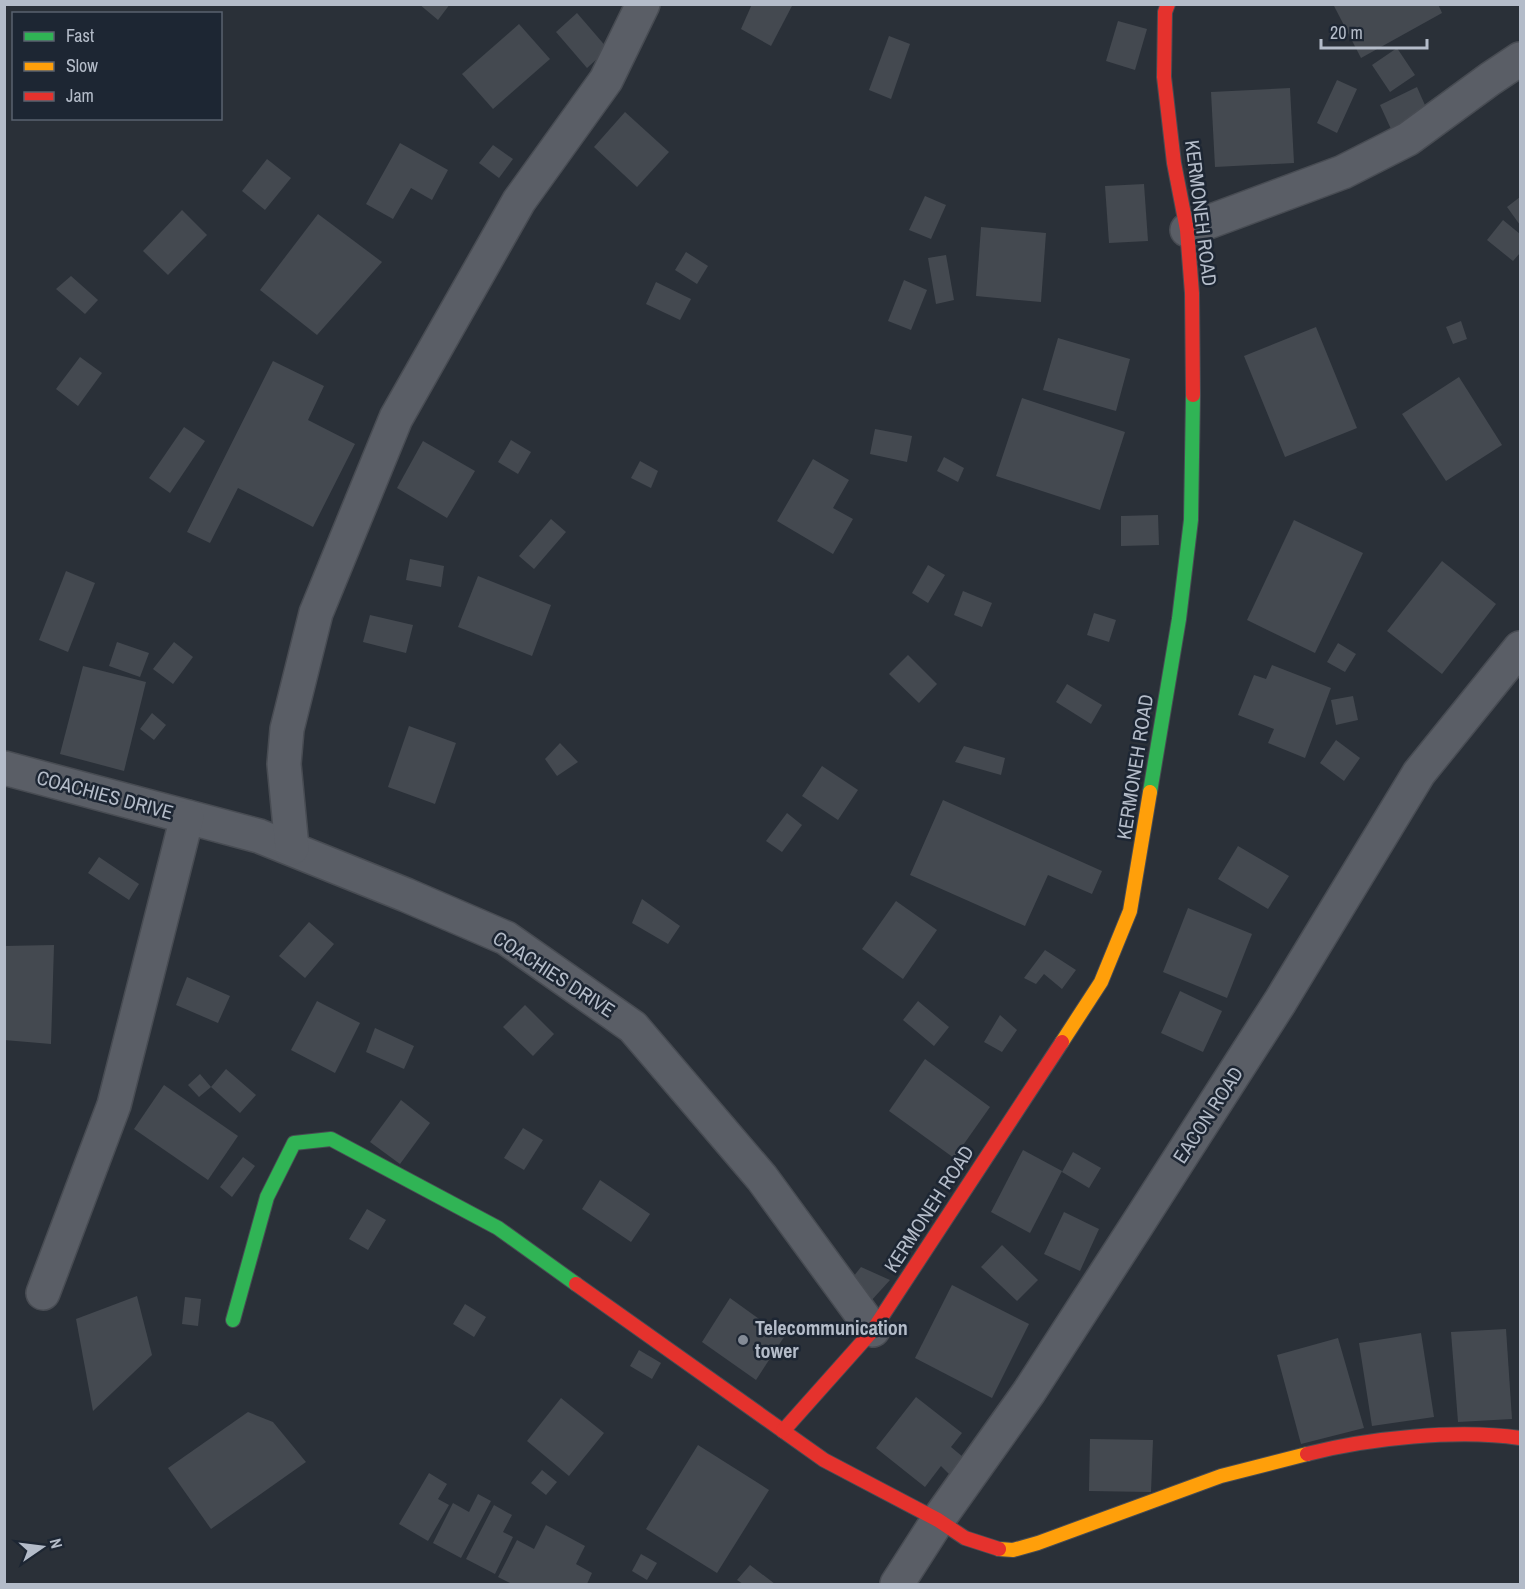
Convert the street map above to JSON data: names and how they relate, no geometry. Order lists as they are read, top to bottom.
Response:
{
  "streets": {
    "street": ["KERMONEH ROAD", "COACHIES DRIVE", "EACON ROAD"]
  },
  "crossings": [
    ["KERMONEH ROAD", "COACHIES DRIVE"]
  ],
  "places": ["Telecommunication tower"],
  "legend": ["Fast", "Slow", "Jam"],
  "scale_bar": "20 m",
  "north": "right"
}
